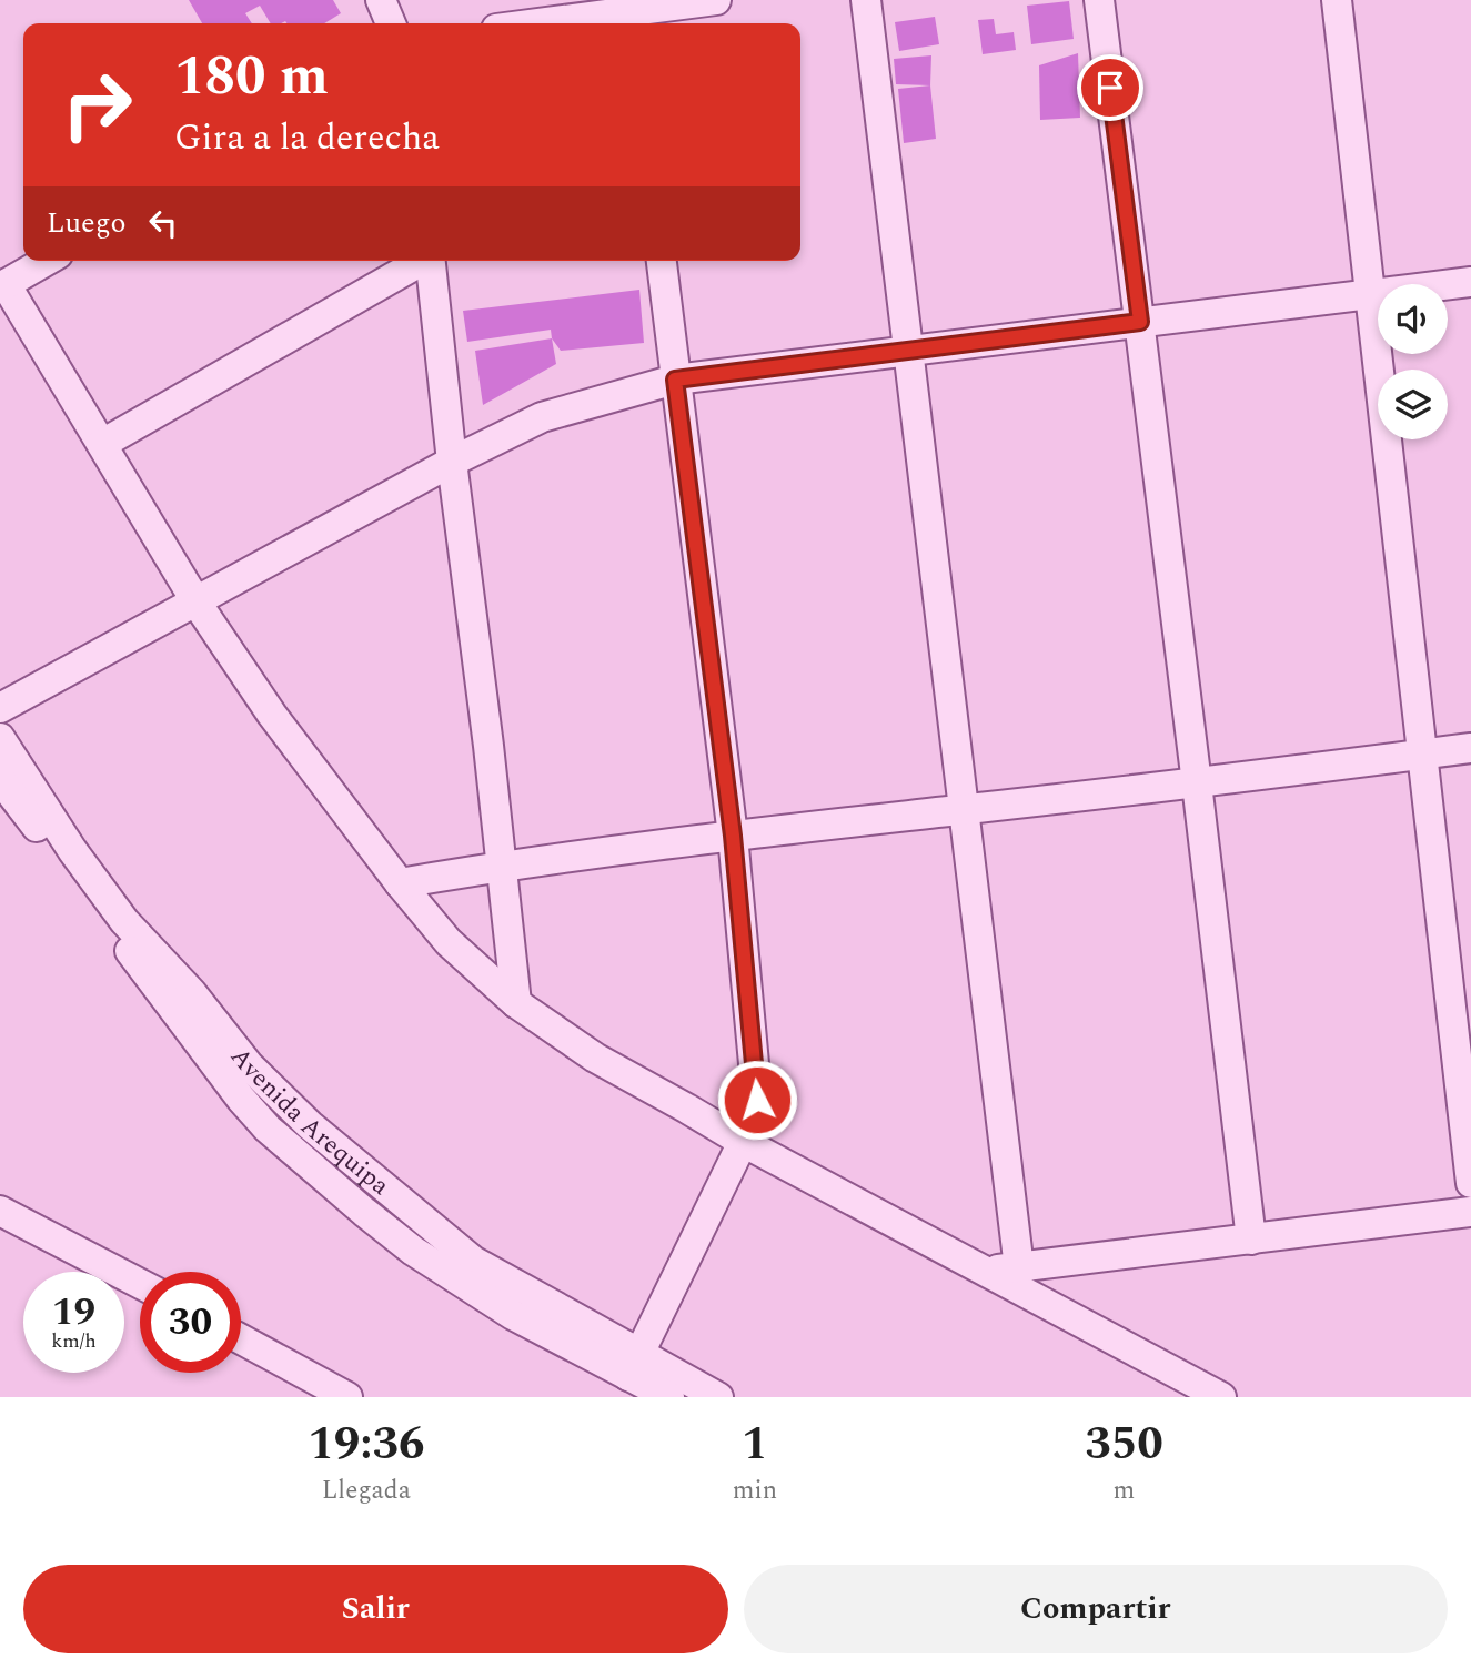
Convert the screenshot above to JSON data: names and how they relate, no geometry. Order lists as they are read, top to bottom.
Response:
{
  "streets": {
    "street": ["Avenida Arequipa"]
  },
  "page": {
    "turn": ["180 m", "Gira a la derecha"],
    "then": "Luego",
    "speed": "19 km/h",
    "limit": "30",
    "eta": [
      "19:36",
      "Llegada",
      "1",
      "min",
      "350",
      "m"
    ],
    "buttons": ["Salir", "Compartir"]
  }
}
